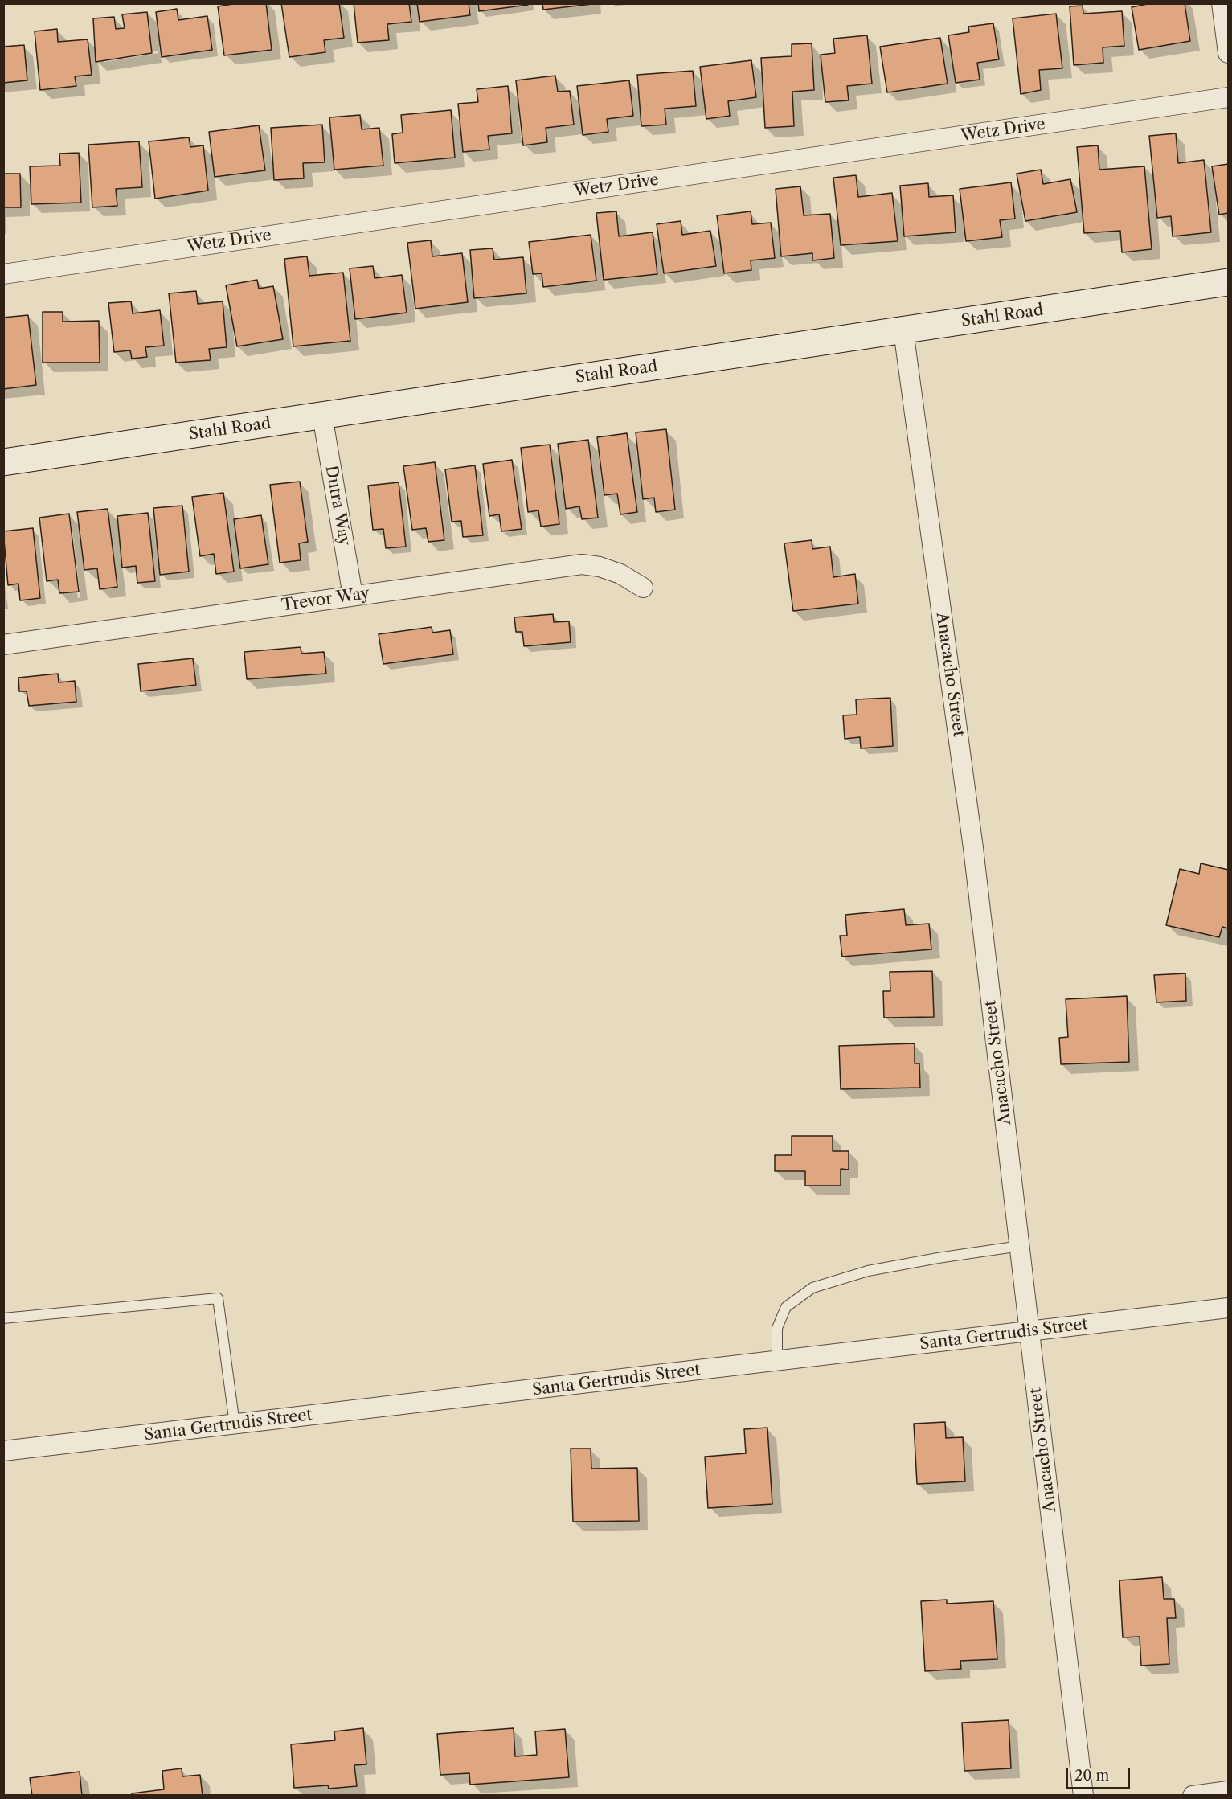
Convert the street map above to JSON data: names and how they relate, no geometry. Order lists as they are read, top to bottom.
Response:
{
  "streets": {
    "street": [
      "Wetz Drive",
      "Stahl Road",
      "Dutra Way",
      "Trevor Way",
      "Anacacho Street",
      "Santa Gertrudis Street"
    ]
  },
  "crossings": [
    ["Stahl Road", "Dutra Way"],
    ["Stahl Road", "Anacacho Street"],
    ["Dutra Way", "Trevor Way"],
    ["Anacacho Street", "Santa Gertrudis Street"]
  ],
  "scale_bar": "20 m"
}
